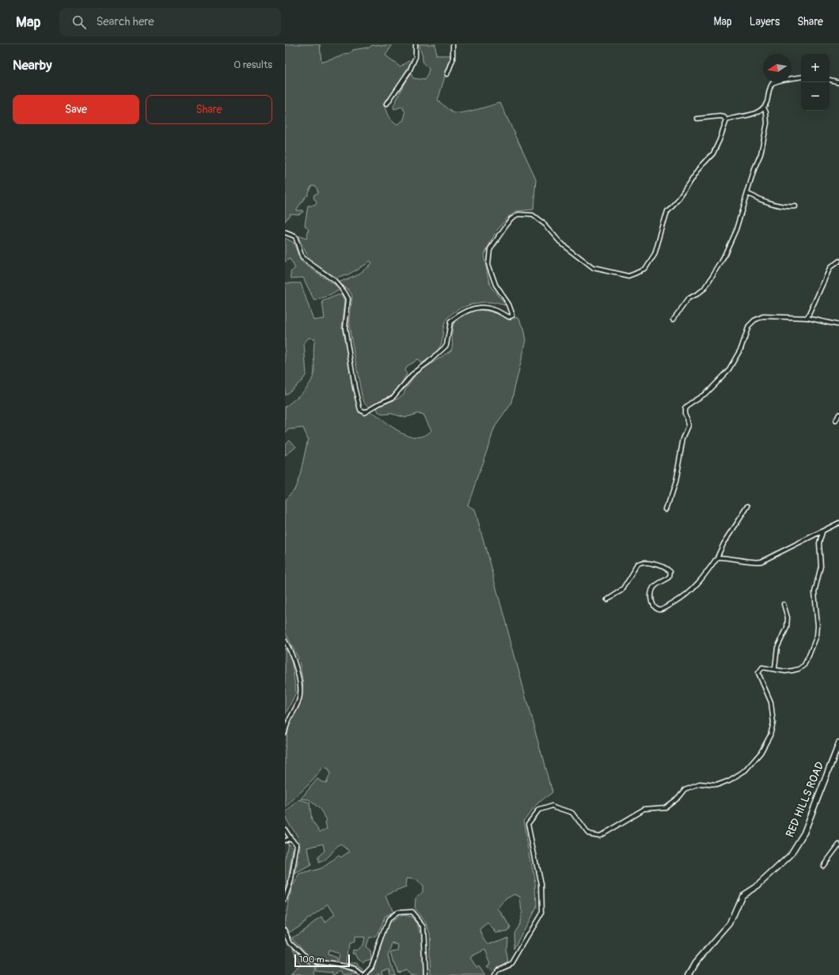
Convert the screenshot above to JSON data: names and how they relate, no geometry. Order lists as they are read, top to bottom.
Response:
{
  "streets": {
    "main road": ["RED HILLS ROAD"]
  },
  "scale_bar": "100 m",
  "north": "left",
  "page": {
    "header": "Map",
    "search": "Search here",
    "nav": ["Map", "Layers", "Share"],
    "heading": ["Nearby", "0 results"],
    "map_buttons": ["+", "−"],
    "buttons": ["Save", "Share"],
    "scale": "100 m"
  }
}
